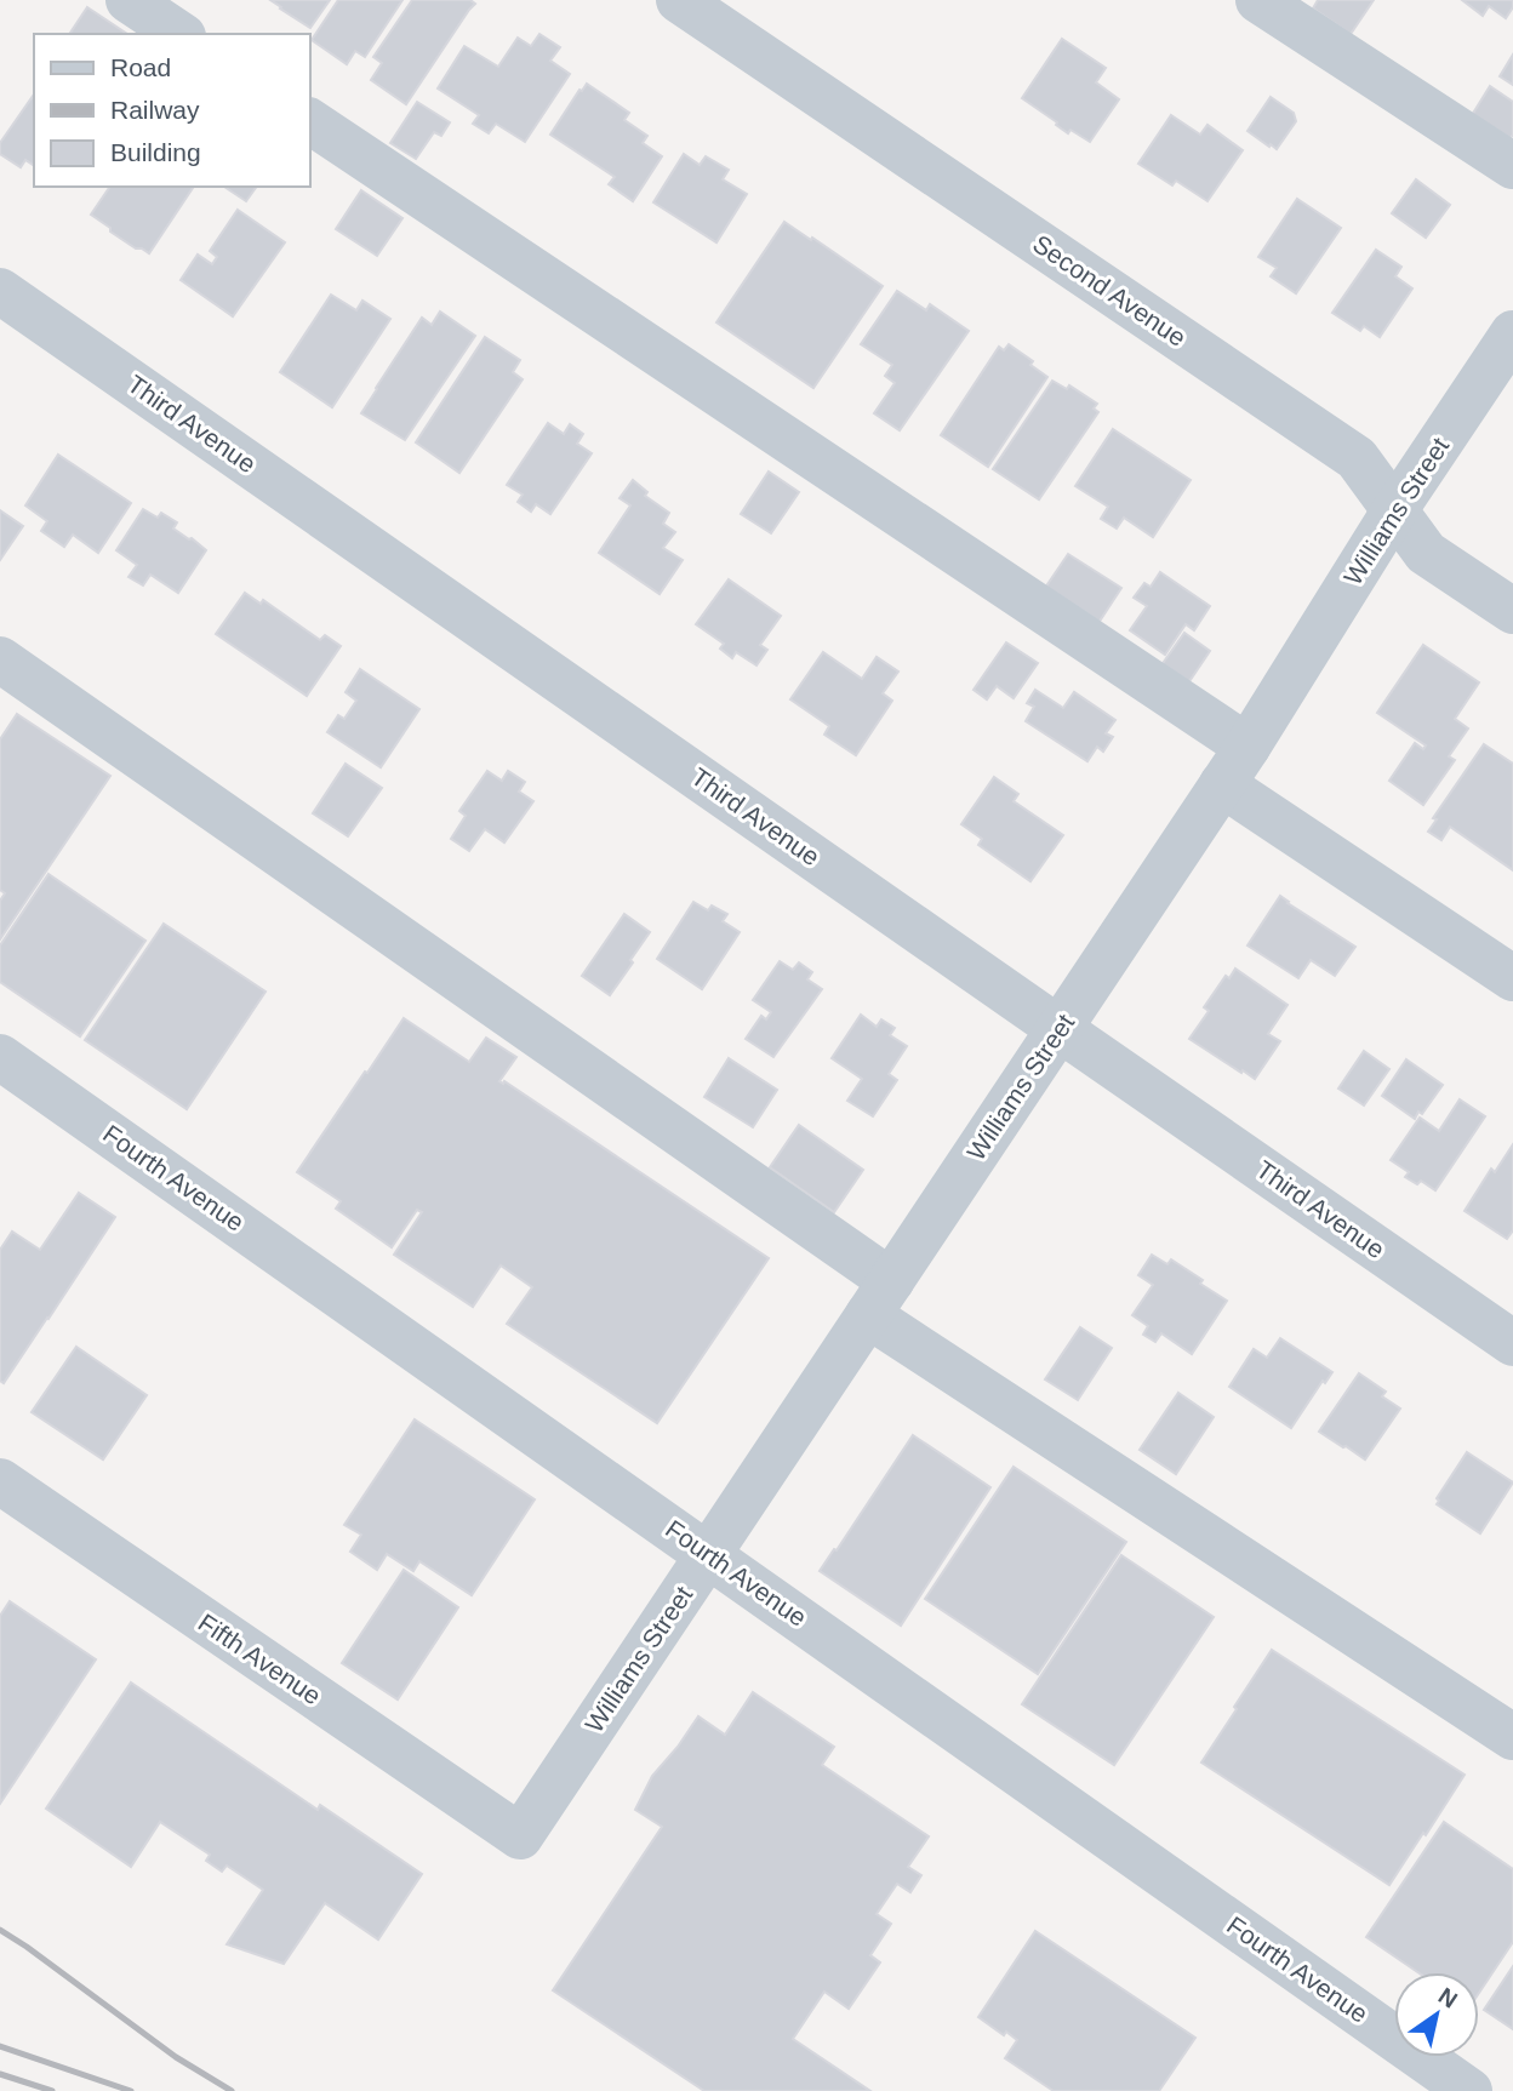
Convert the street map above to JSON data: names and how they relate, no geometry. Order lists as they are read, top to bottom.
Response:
{
  "streets": {
    "street": [
      "Second Avenue",
      "Third Avenue",
      "Williams Street",
      "Fourth Avenue",
      "Fifth Avenue"
    ]
  },
  "crossings": [
    ["Second Avenue", "Williams Street"],
    ["Third Avenue", "Williams Street"],
    ["Williams Street", "Fourth Avenue"],
    ["Williams Street", "Fifth Avenue"]
  ],
  "legend": ["Road", "Railway", "Building"],
  "north": "top right"
}
